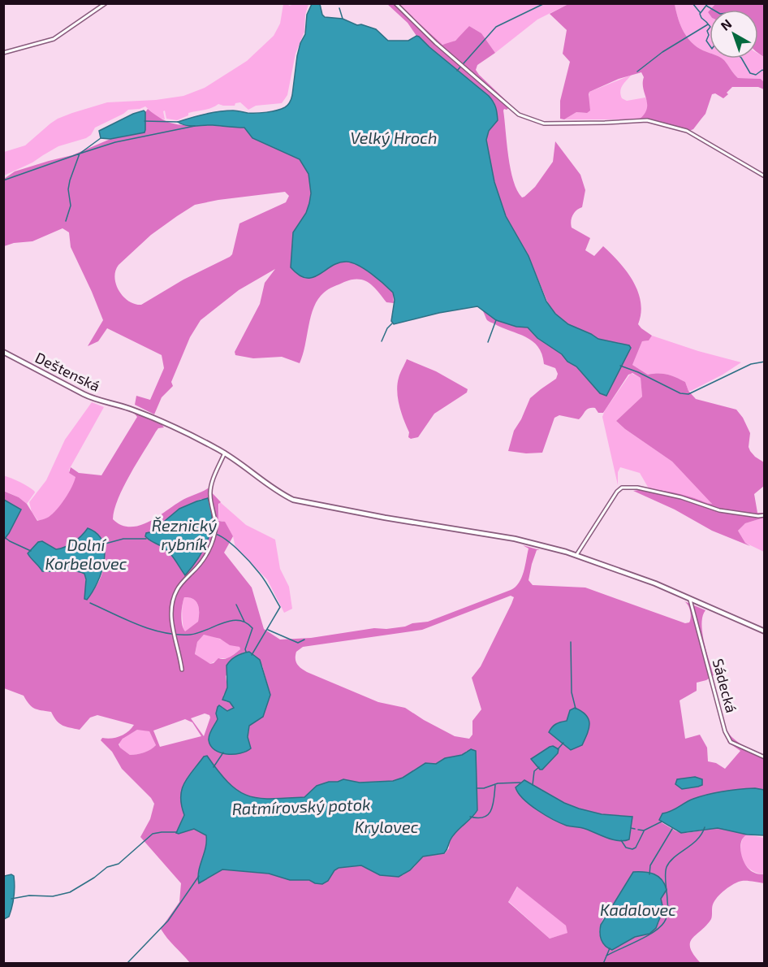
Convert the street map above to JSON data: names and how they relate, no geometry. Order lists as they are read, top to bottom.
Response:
{
  "streets": {
    "main road": ["Deštenská"],
    "street": ["Sádecká"]
  },
  "crossings": [
    ["Deštenská", "Sádecká"]
  ],
  "water": [
    "Velký Hroch",
    "Řeznický rybník",
    "Dolní Korbelovec",
    "Ratmírovský potok",
    "Krylovec",
    "Kadalovec"
  ],
  "north": "top left"
}
